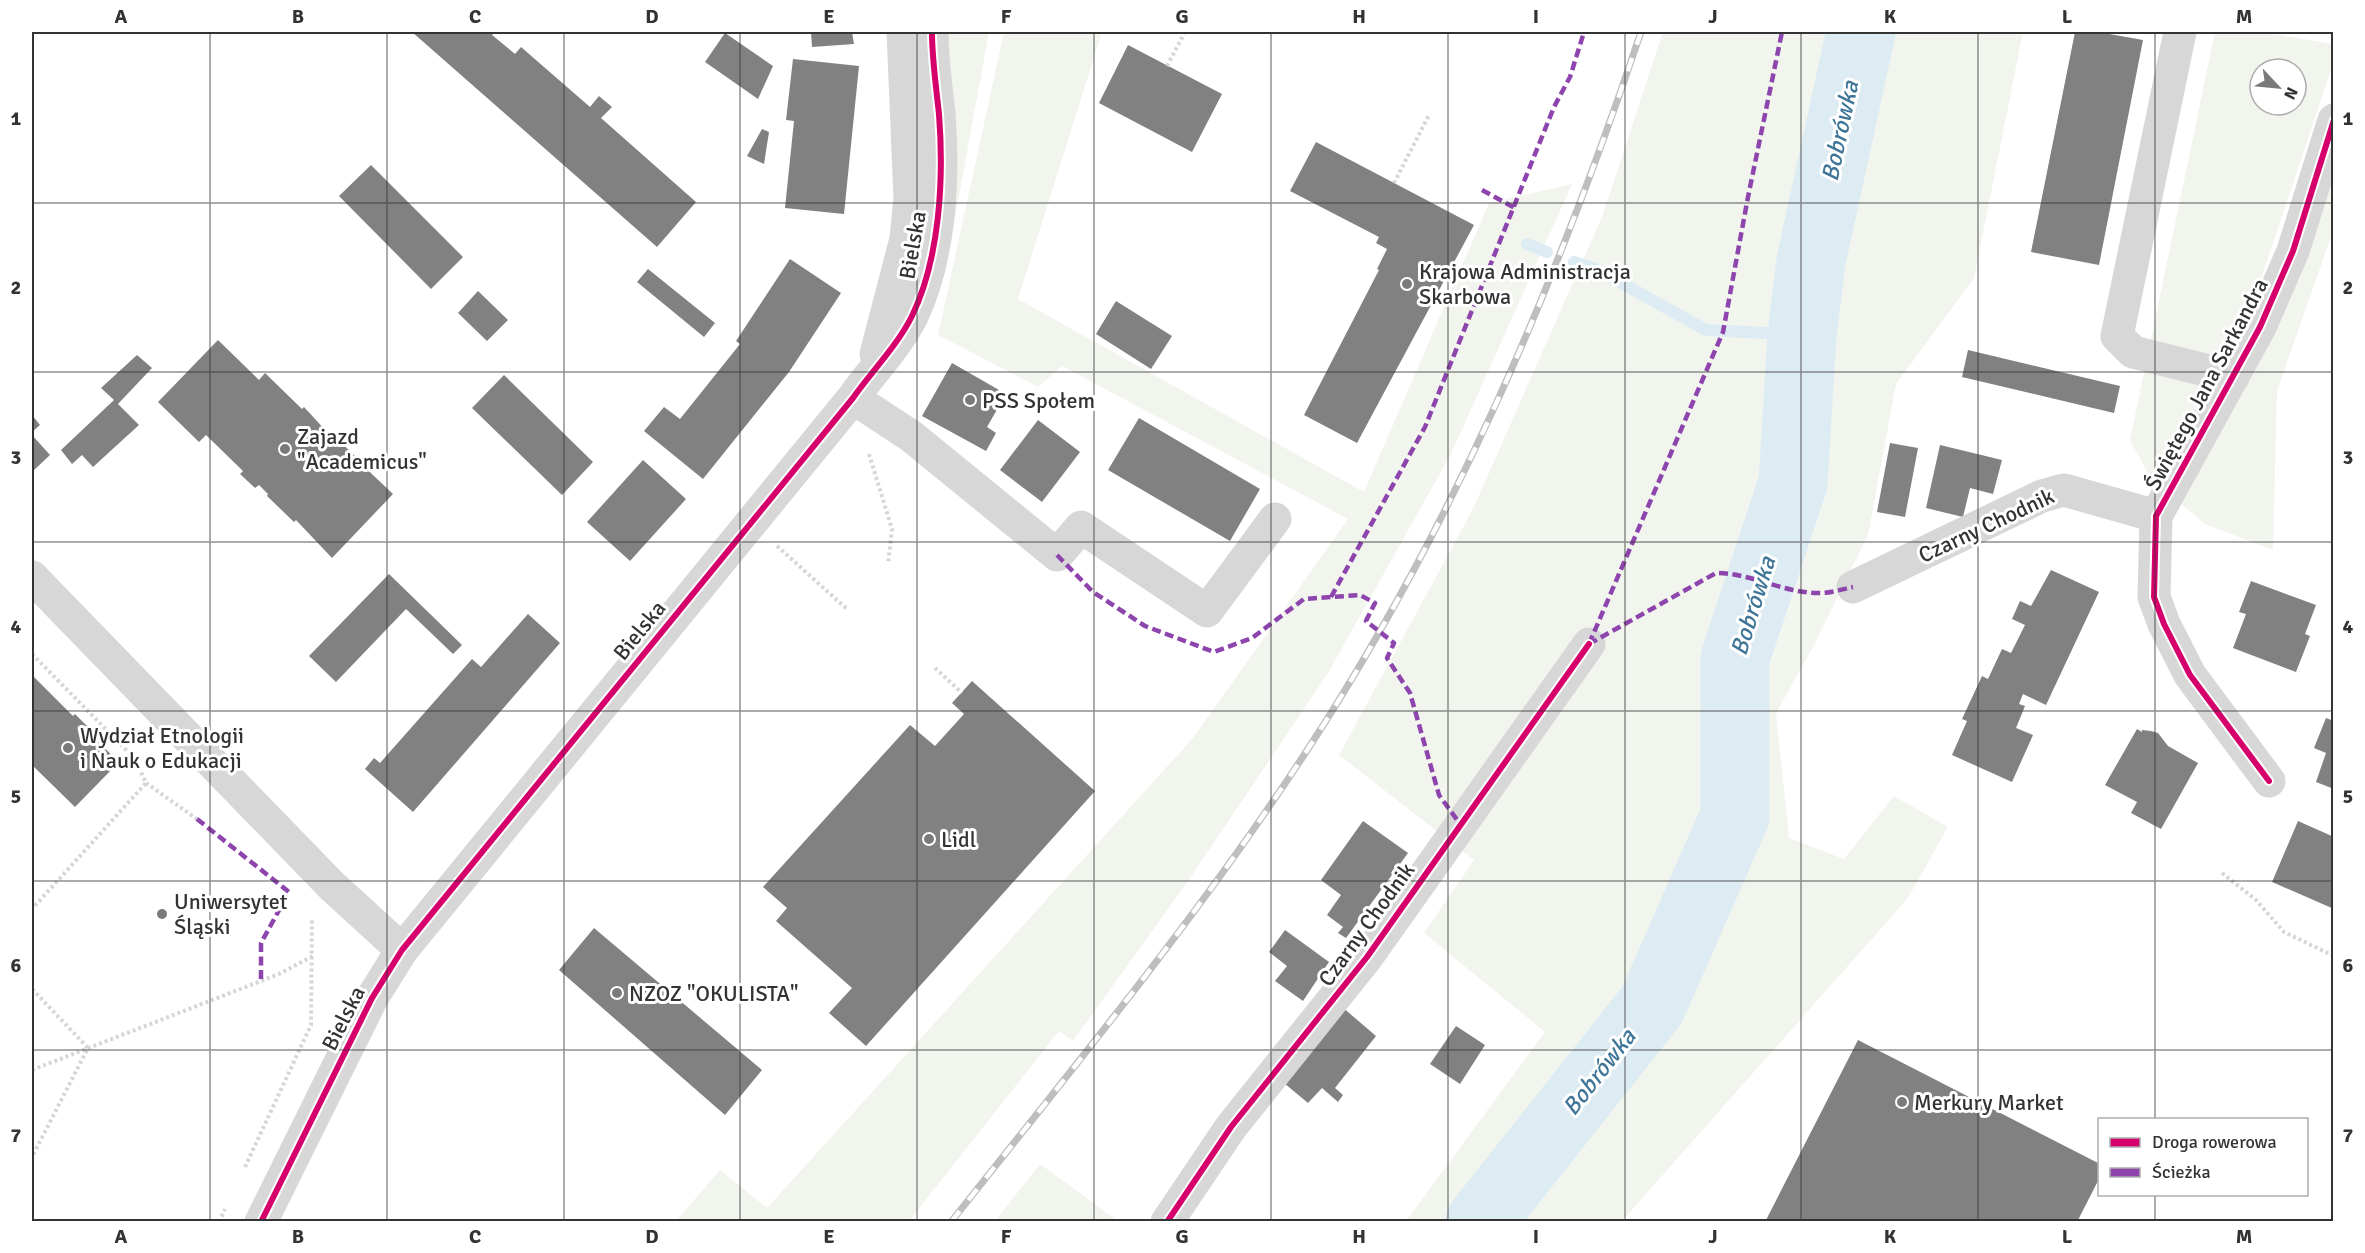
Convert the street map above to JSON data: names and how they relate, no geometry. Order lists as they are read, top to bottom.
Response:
{
  "streets": {
    "street": ["Bielska", "Świętego Jana Sarkandra", "Czarny Chodnik"]
  },
  "crossings": [
    ["Świętego Jana Sarkandra", "Czarny Chodnik"]
  ],
  "water": ["Bobrówka"],
  "places": [
    "Krajowa Administracja Skarbowa",
    "PSS Społem",
    "Zajazd \"Academicus\"",
    "Wydział Etnologii i Nauk o Edukacji",
    "Lidl",
    "Uniwersytet Śląski",
    "NZOZ \"OKULISTA\"",
    "Merkury Market"
  ],
  "legend": ["Droga rowerowa", "Ścieżka"],
  "north": "bottom right",
  "grid": {
    "columns": [
      "A",
      "B",
      "C",
      "D",
      "E",
      "F",
      "G",
      "H",
      "I",
      "J",
      "K",
      "L",
      "M"
    ],
    "rows": [
      "1",
      "2",
      "3",
      "4",
      "5",
      "6",
      "7"
    ]
  }
}
